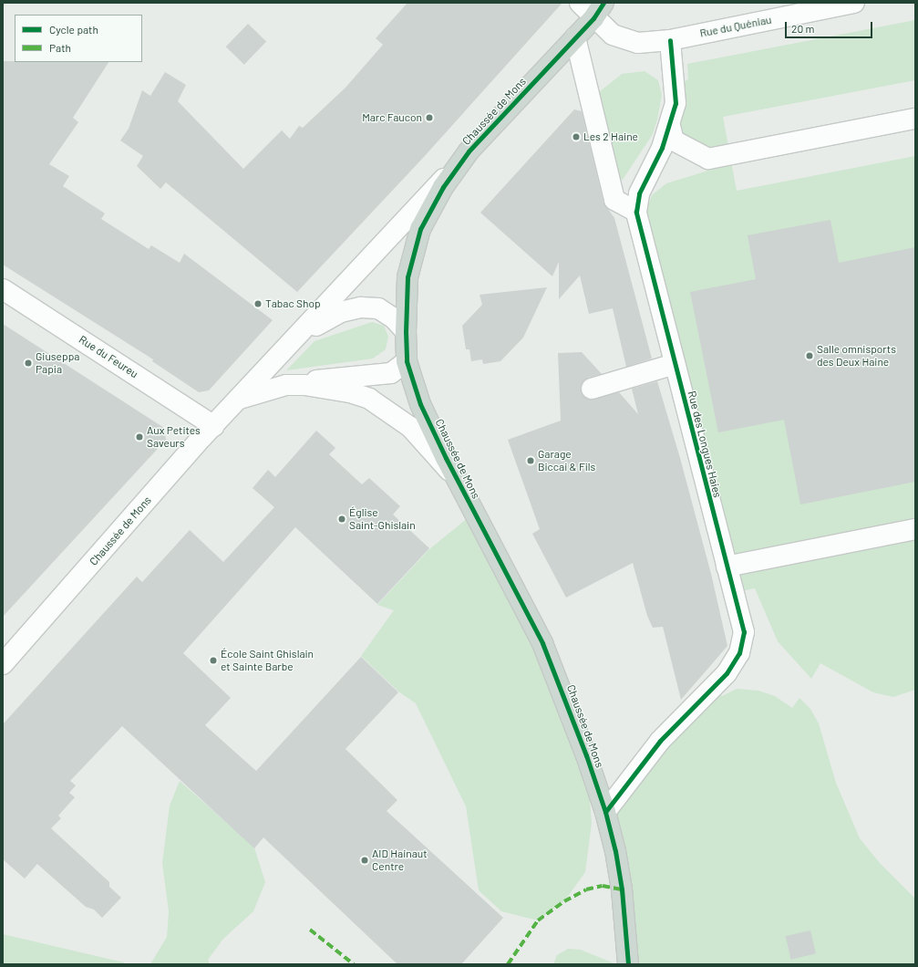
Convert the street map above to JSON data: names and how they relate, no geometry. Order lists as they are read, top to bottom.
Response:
{
  "streets": {
    "main road": ["Chaussée de Mons"],
    "street": ["Rue du Quéniau", "Rue du Feureu", "Rue des Longues Haies"]
  },
  "crossings": [
    ["Rue du Quéniau", "Chaussée de Mons"],
    ["Rue du Quéniau", "Rue des Longues Haies"],
    ["Chaussée de Mons", "Rue du Feureu"],
    ["Chaussée de Mons", "Rue des Longues Haies"]
  ],
  "places": [
    "Marc Faucon",
    "Les 2 Haine",
    "Tabac Shop",
    "Salle omnisports des Deux Haine",
    "Giuseppa Papia",
    "Aux Petites Saveurs",
    "Garage Biccai & Fils",
    "Église Saint-Ghislain",
    "École Saint Ghislain et Sainte Barbe",
    "AID Hainaut Centre"
  ],
  "legend": ["Cycle path", "Path"],
  "scale_bar": "20 m"
}
